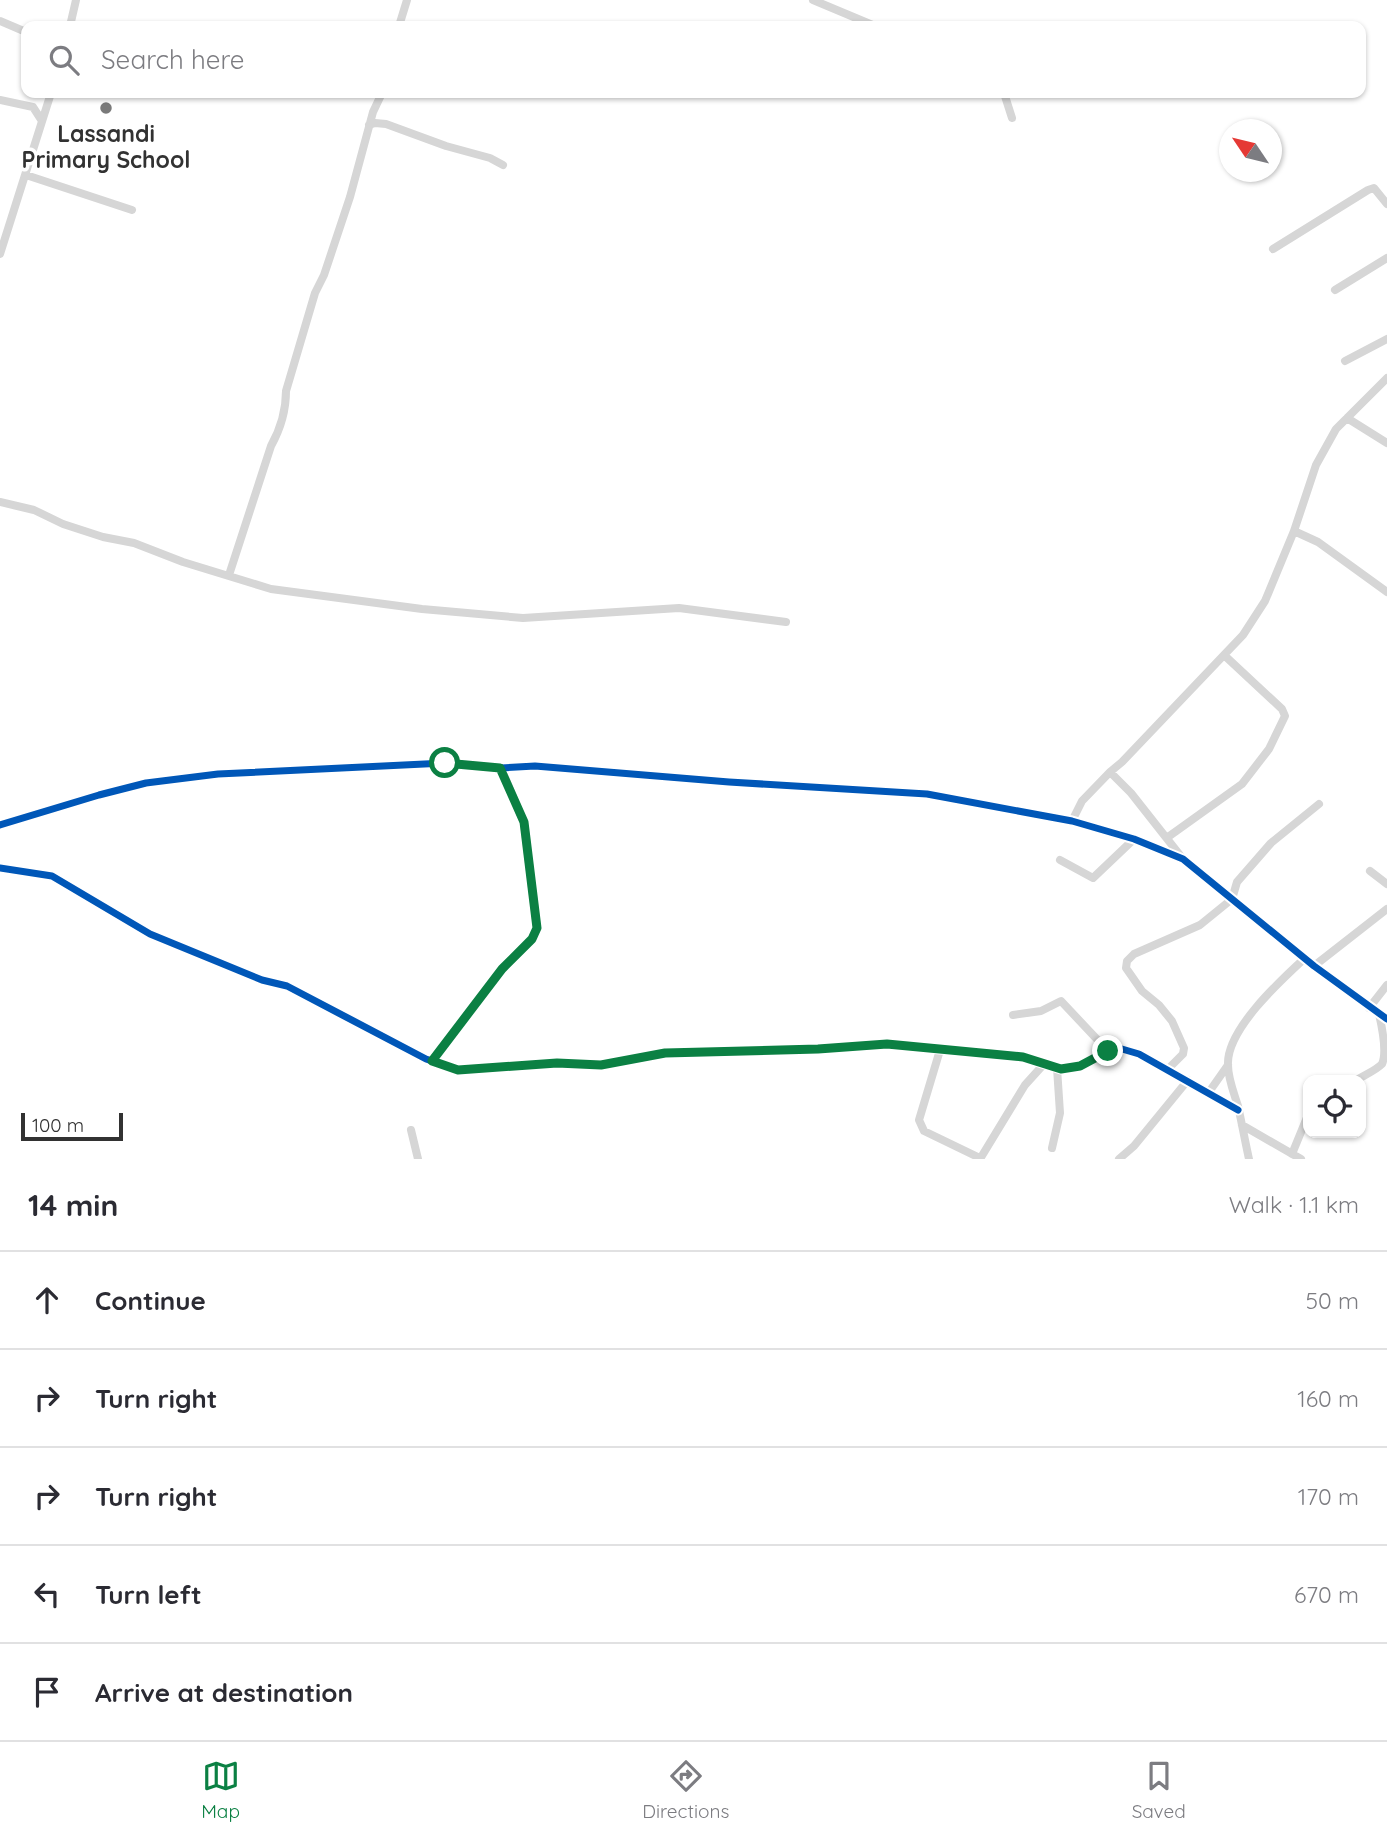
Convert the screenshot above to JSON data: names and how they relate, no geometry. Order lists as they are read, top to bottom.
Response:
{
  "places": ["Lassandi Primary School"],
  "scale_bar": "100 m",
  "north": "top left",
  "page": {
    "search": "Search here",
    "scale": "100 m",
    "heading": ["14 min", "Walk · 1.1 km"],
    "list": [
      ["Continue", "50 m"],
      ["Turn right", "160 m"],
      ["Turn right", "170 m"],
      ["Turn left", "670 m"],
      "Arrive at destination"
    ],
    "nav": ["Map", "Directions", "Saved"]
  }
}
